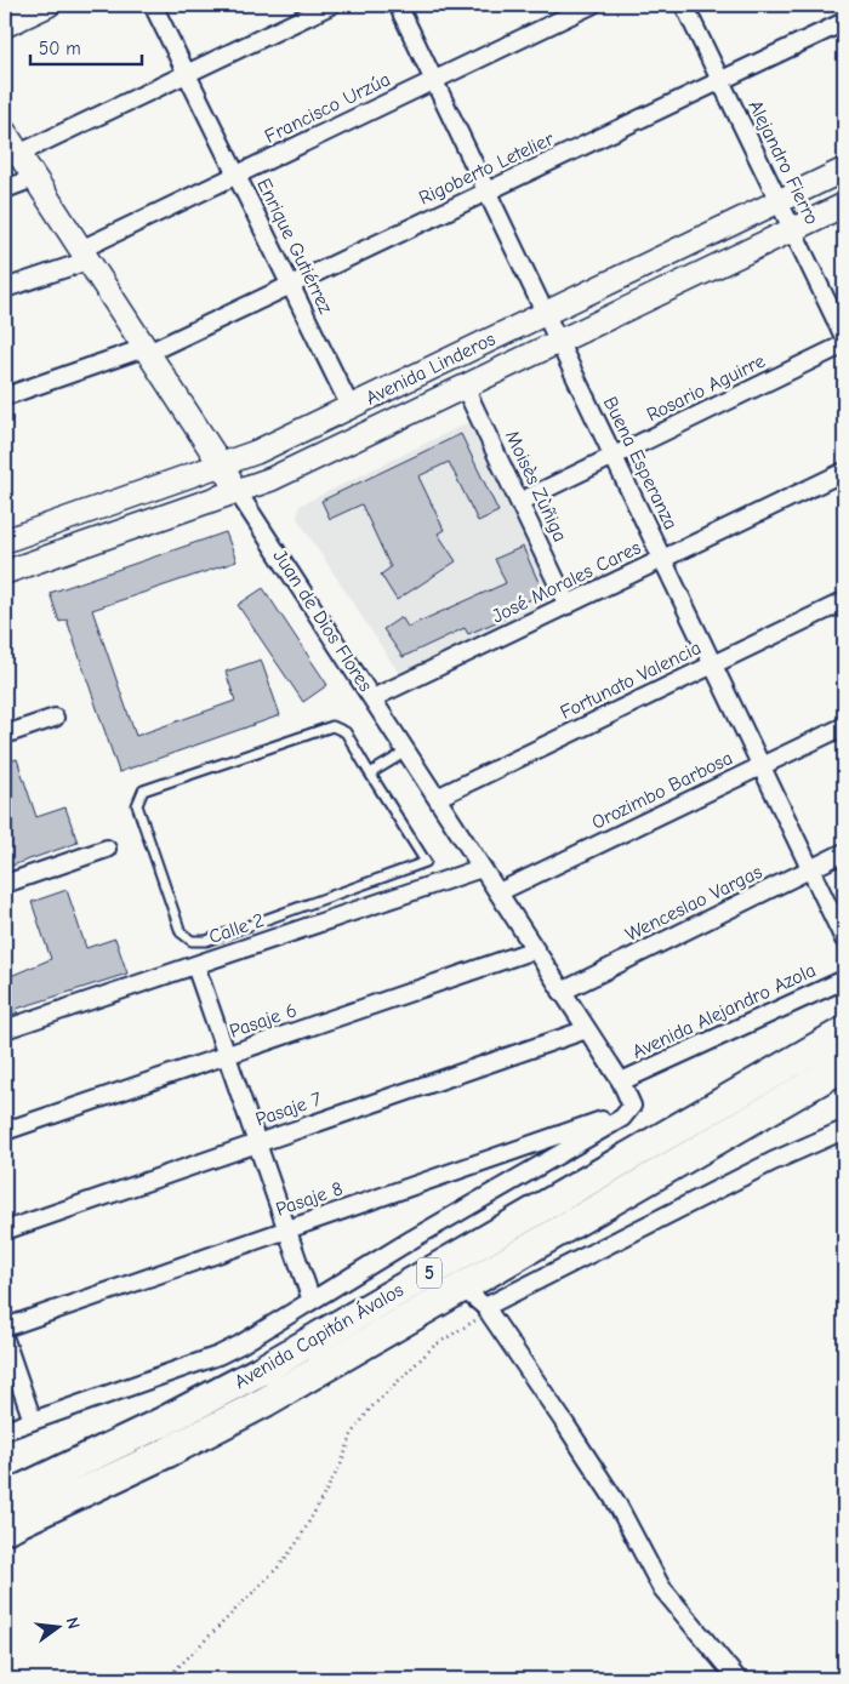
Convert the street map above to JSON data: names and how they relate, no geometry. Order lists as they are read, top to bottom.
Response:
{
  "streets": {
    "highway": ["5", "Avenida Capitán Ávalos"],
    "street": [
      "Francisco Urzúa",
      "Alejandro Fierro",
      "Rigoberto Letelier",
      "Enrique Gutiérrez",
      "Avenida Linderos",
      "Rosario Aguirre",
      "Buena Esperanza",
      "Moisès Zùñiga",
      "José Morales Cares",
      "Juan de Dios Flores",
      "Fortunato Valencia",
      "Orozimbo Barbosa",
      "Wenceslao Vargas",
      "Calle 2",
      "Avenida Alejandro Azola",
      "Pasaje 6",
      "Pasaje 7",
      "Pasaje 8"
    ]
  },
  "crossings": [
    ["Francisco Urzúa", "Enrique Gutiérrez"],
    ["Francisco Urzúa", "Buena Esperanza"],
    ["Francisco Urzúa", "Juan de Dios Flores"],
    ["Alejandro Fierro", "Rigoberto Letelier"],
    ["Alejandro Fierro", "Avenida Linderos"],
    ["Rigoberto Letelier", "Enrique Gutiérrez"],
    ["Rigoberto Letelier", "Buena Esperanza"],
    ["Rigoberto Letelier", "Juan de Dios Flores"],
    ["Enrique Gutiérrez", "Avenida Linderos"],
    ["Avenida Linderos", "Buena Esperanza"],
    ["Avenida Linderos", "Moisès Zùñiga"],
    ["Avenida Linderos", "Juan de Dios Flores"],
    ["Rosario Aguirre", "Buena Esperanza"],
    ["Rosario Aguirre", "Moisès Zùñiga"],
    ["Buena Esperanza", "José Morales Cares"],
    ["Buena Esperanza", "Fortunato Valencia"],
    ["Buena Esperanza", "Orozimbo Barbosa"],
    ["Buena Esperanza", "Wenceslao Vargas"],
    ["Moisès Zùñiga", "José Morales Cares"],
    ["José Morales Cares", "Juan de Dios Flores"],
    ["Juan de Dios Flores", "Fortunato Valencia"],
    ["Juan de Dios Flores", "Orozimbo Barbosa"],
    ["Juan de Dios Flores", "Wenceslao Vargas"],
    ["Juan de Dios Flores", "Calle 2"],
    ["Juan de Dios Flores", "Avenida Alejandro Azola"],
    ["Juan de Dios Flores", "Pasaje 6"],
    ["Juan de Dios Flores", "Pasaje 7"],
    ["Juan de Dios Flores", "Pasaje 8"],
    ["Juan de Dios Flores", "Avenida Capitán Ávalos"],
    ["Pasaje 8", "Avenida Capitán Ávalos"]
  ],
  "scale_bar": "50 m",
  "north": "right"
}
